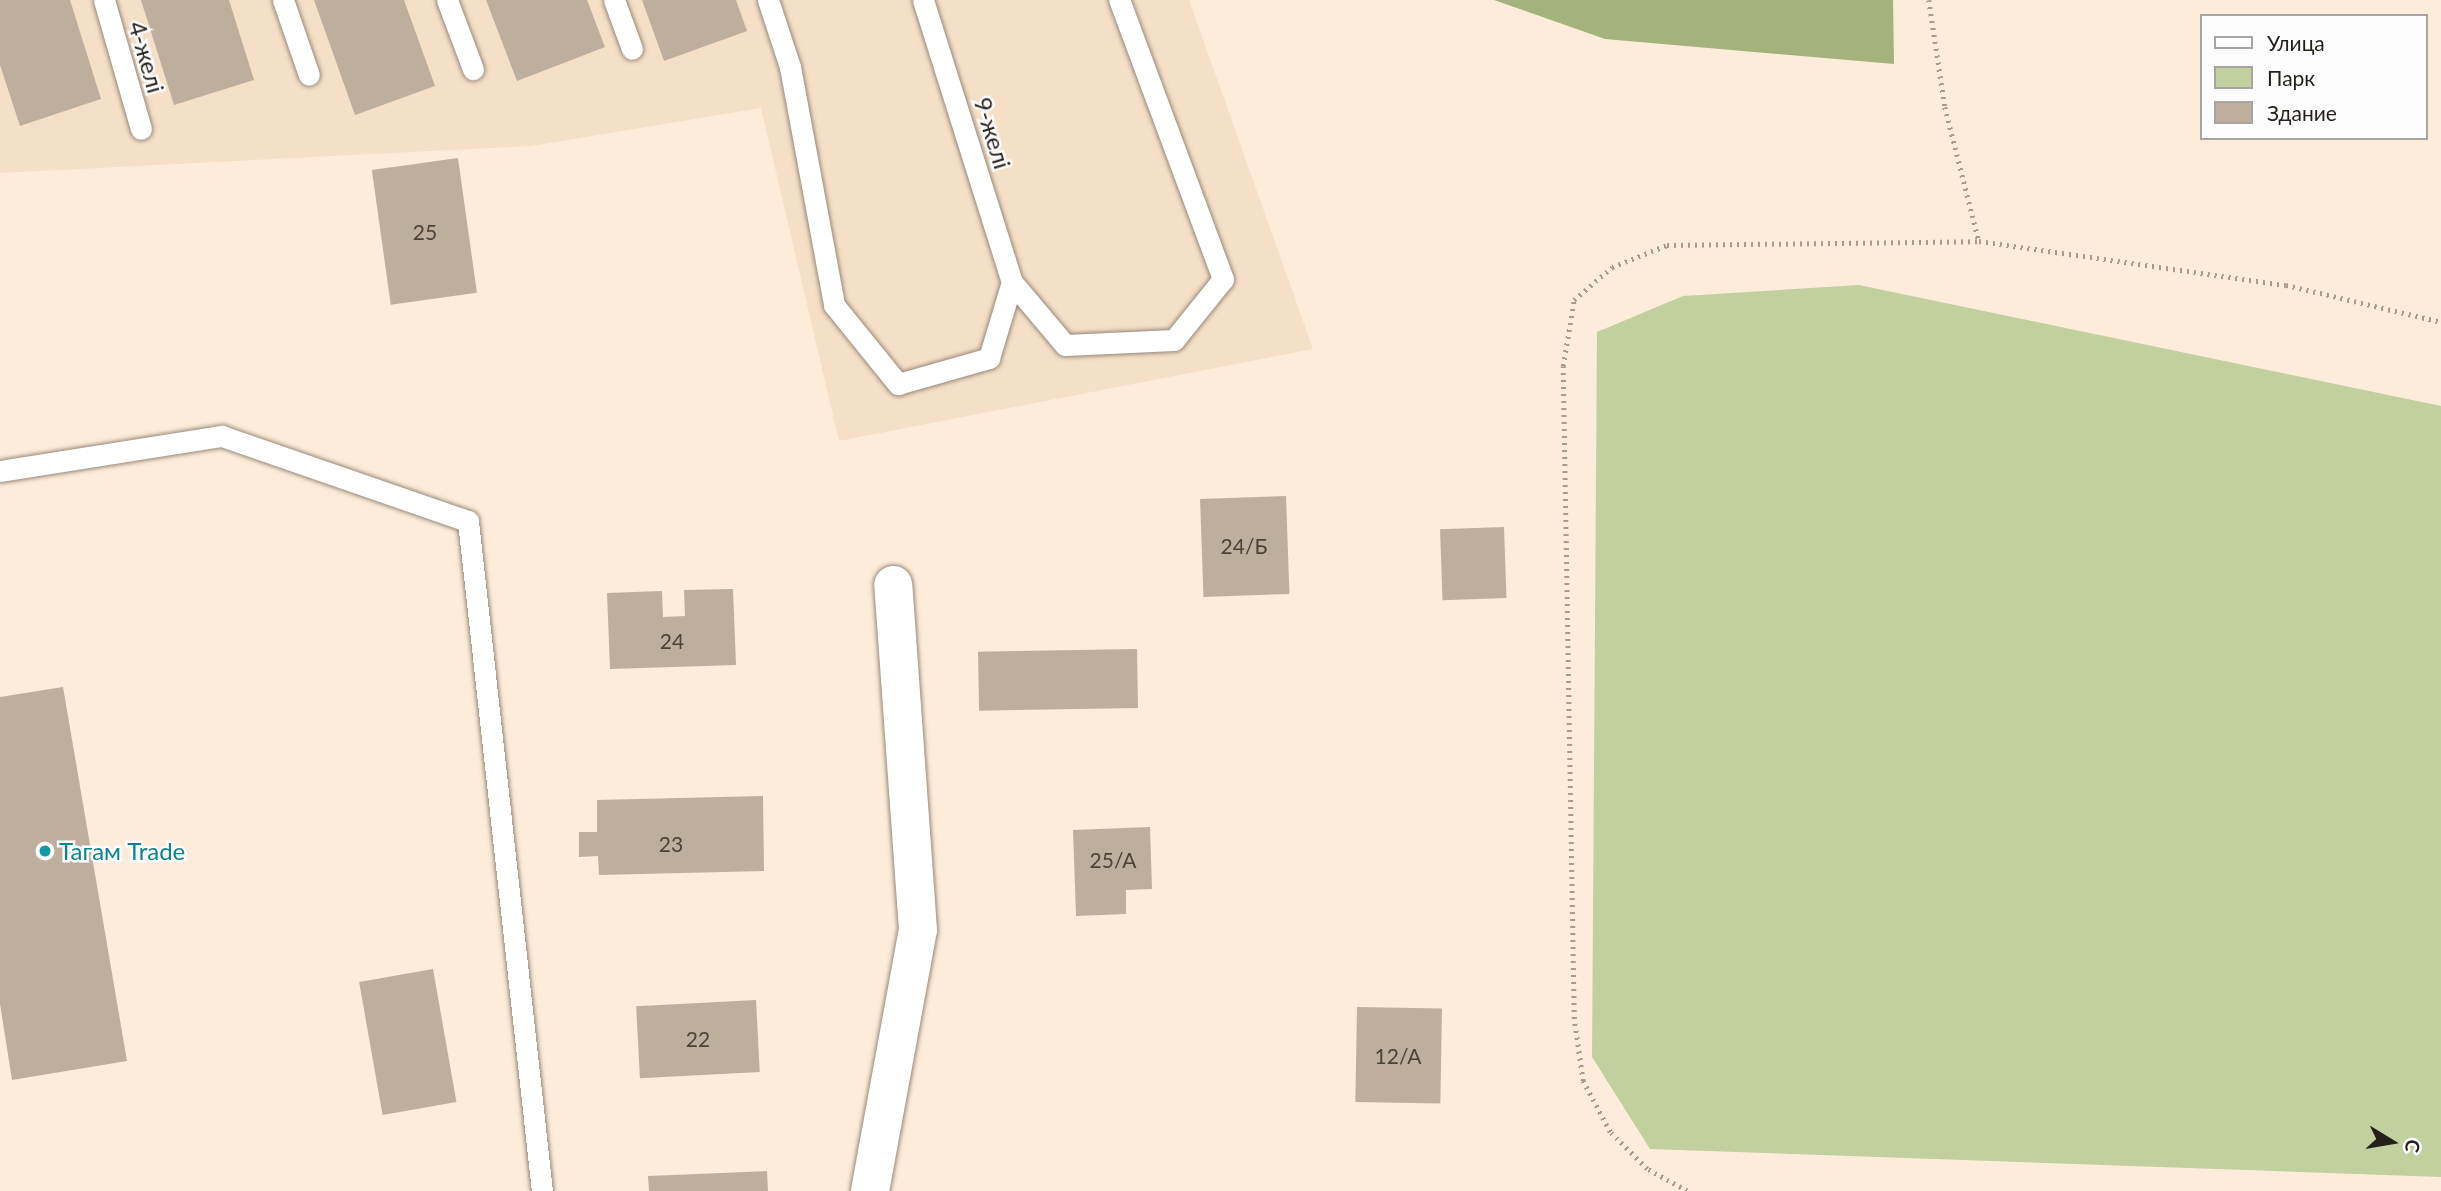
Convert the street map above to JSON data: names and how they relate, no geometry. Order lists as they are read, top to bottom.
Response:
{
  "streets": {
    "lane": ["4-желі", "9-желі"]
  },
  "places": ["Тагам Trade"],
  "house_numbers": [
    "25",
    "24/Б",
    "24",
    "23",
    "25/А",
    "22",
    "12/А"
  ],
  "legend": ["Улица", "Парк", "Здание"],
  "north": "right"
}
